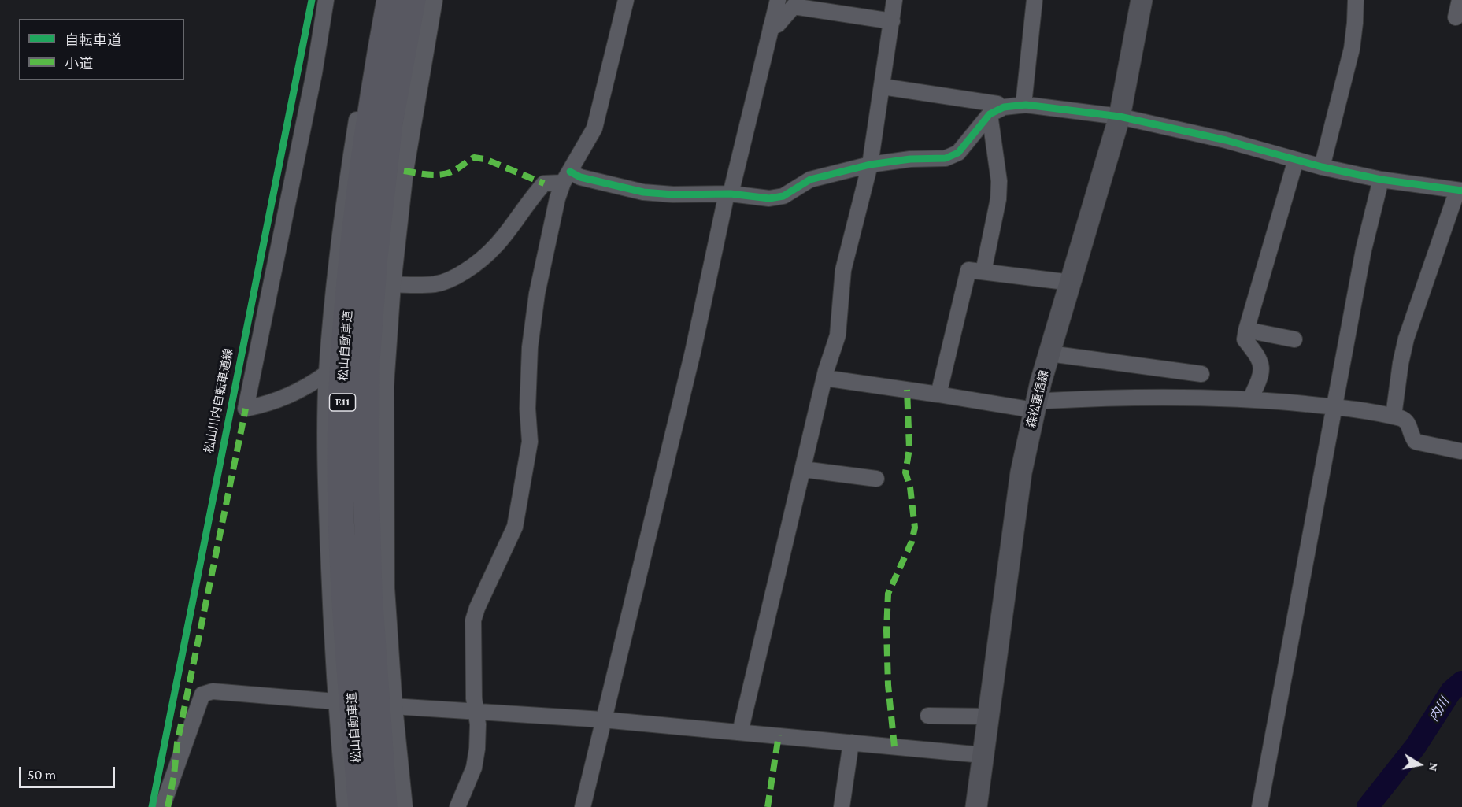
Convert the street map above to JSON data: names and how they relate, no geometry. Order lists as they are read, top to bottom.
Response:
{
  "streets": {
    "highway": ["松山自動車道", "E11"],
    "main road": ["森松重信線"],
    "cycle path": ["松山川内自転車道線"]
  },
  "water": ["内川"],
  "legend": ["自転車道", "小道"],
  "scale_bar": "50 m",
  "north": "right"
}
